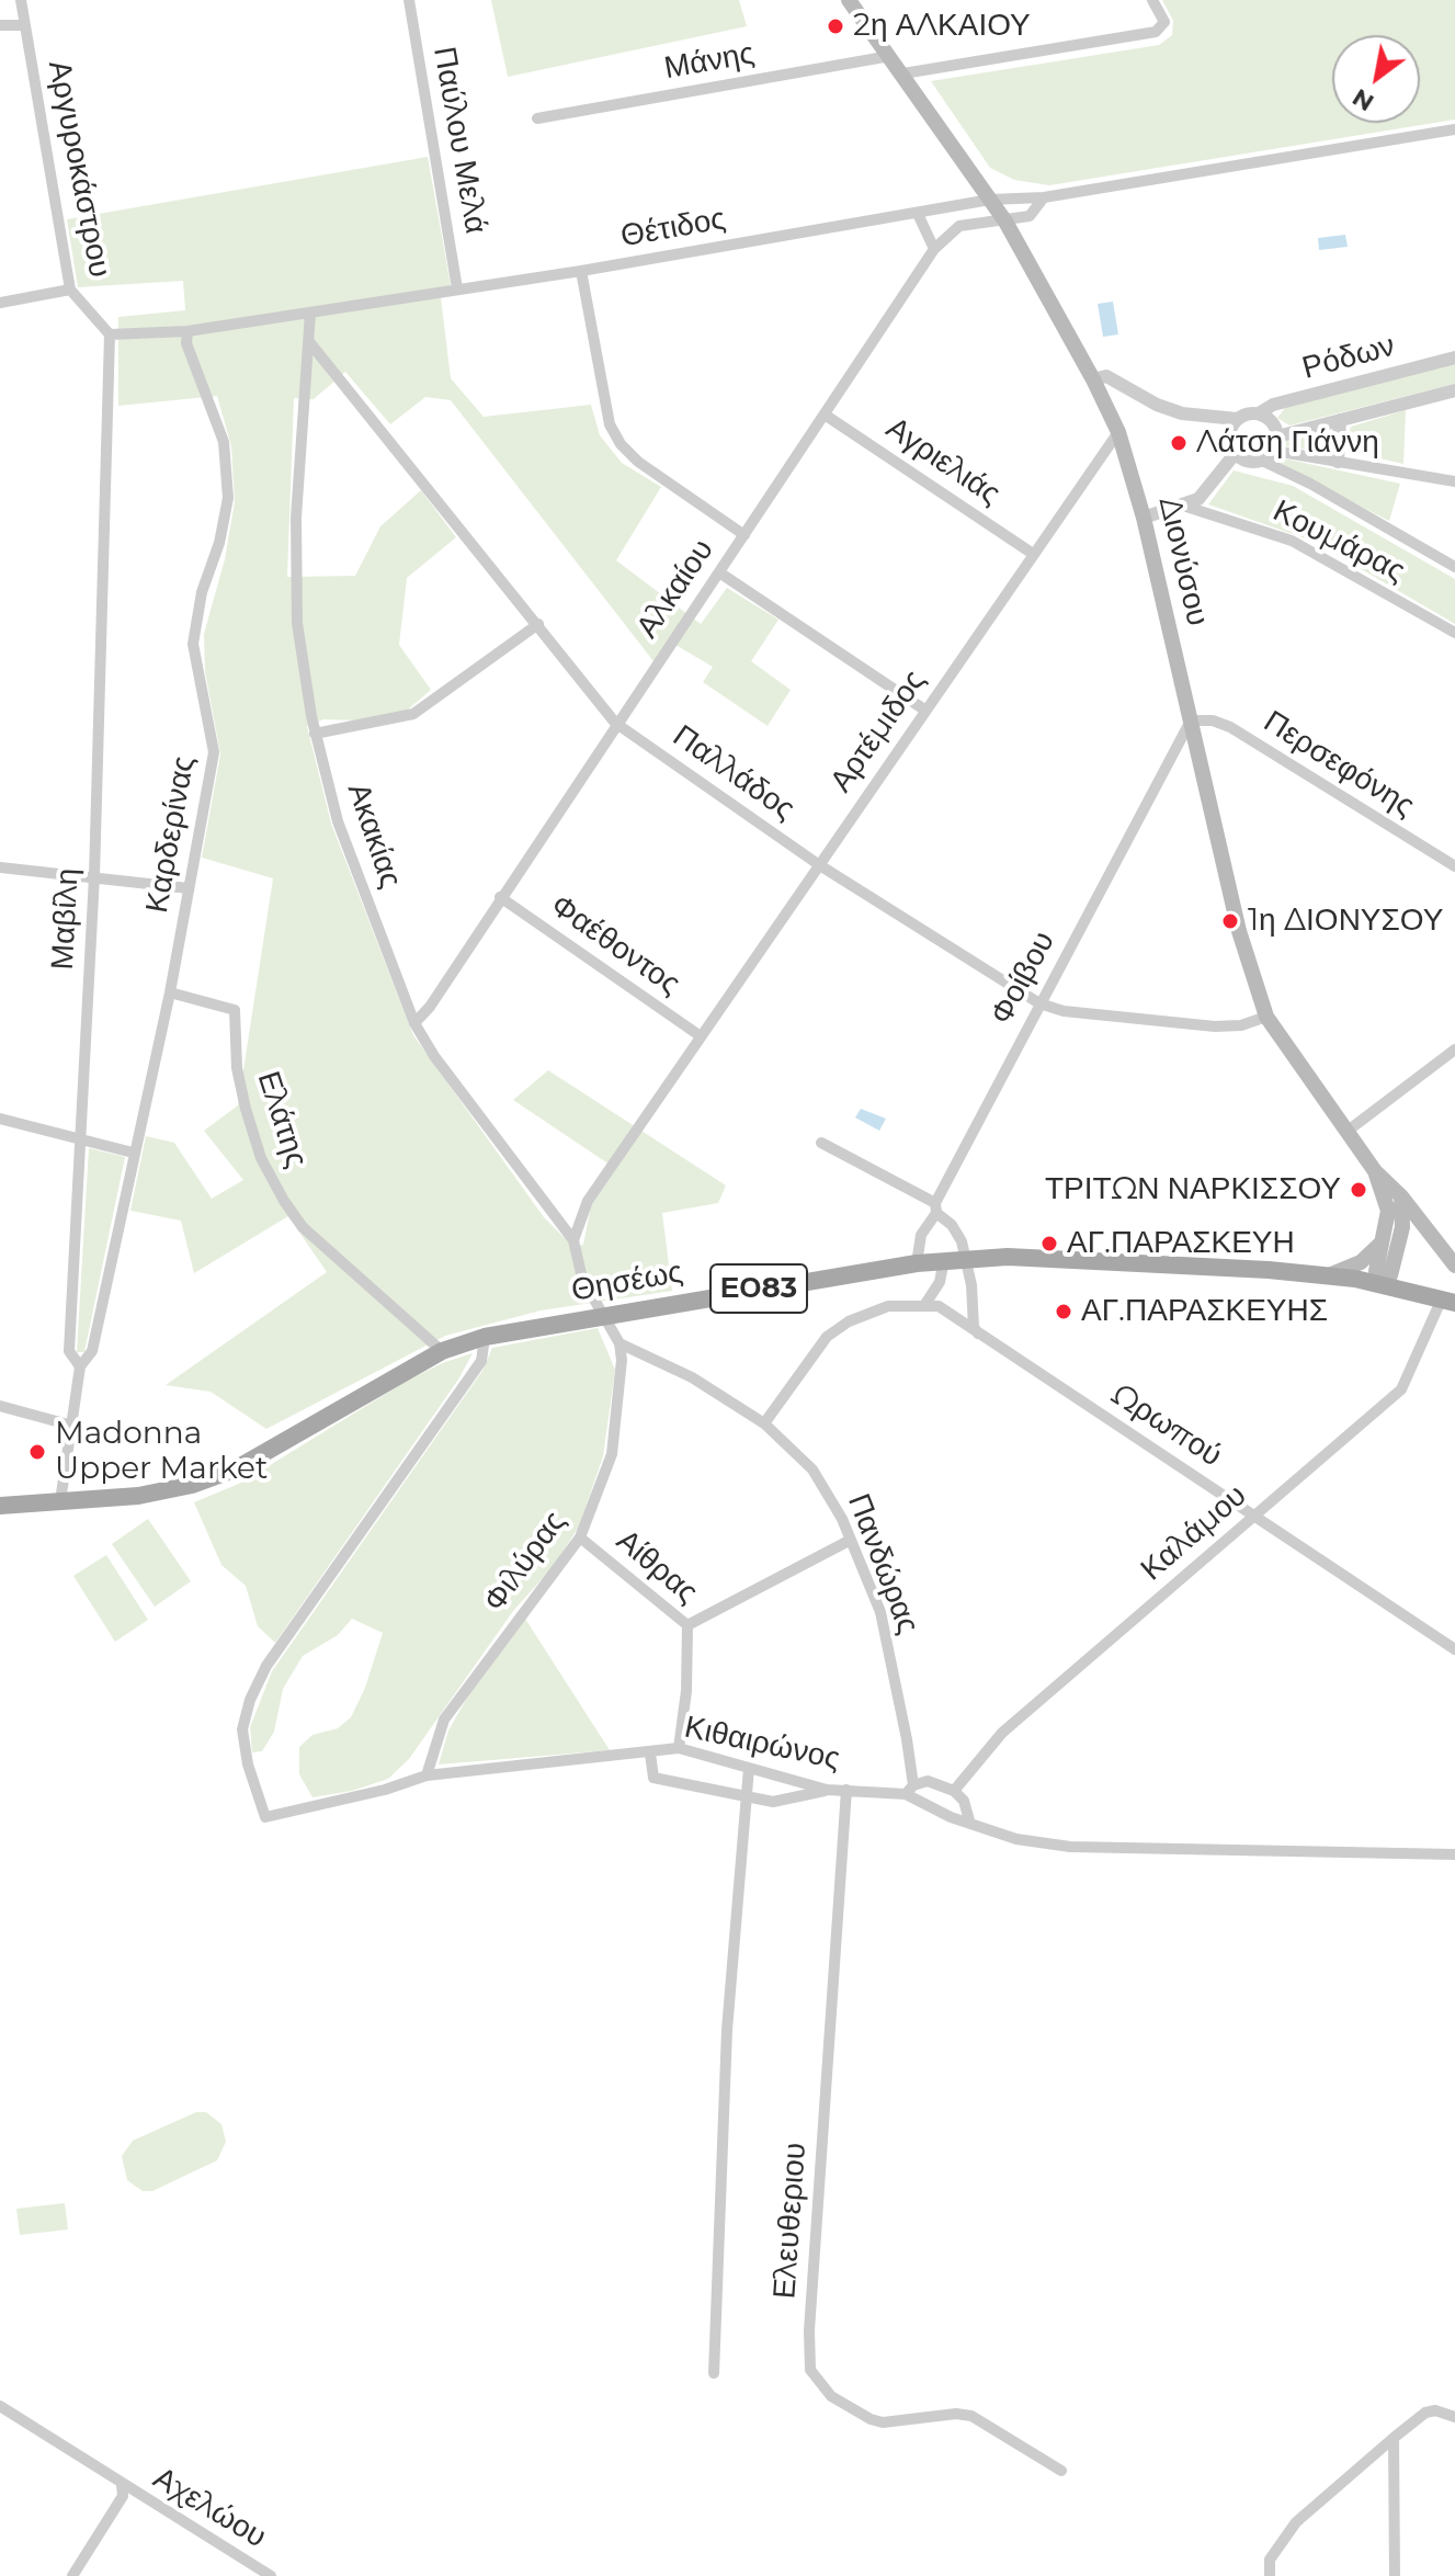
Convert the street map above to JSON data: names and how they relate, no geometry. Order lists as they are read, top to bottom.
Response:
{
  "streets": {
    "main road": ["Διονύσου", "Θησέως", "ΕΟ83"],
    "street": [
      "Μάνης",
      "Παύλου Μελά",
      "Αργυροκάστρου",
      "Θέτιδος",
      "Ρόδων",
      "Αγριελιάς",
      "Κουμάρας",
      "Αλκαίου",
      "Αρτέμιδος",
      "Περσεφόνης",
      "Παλλάδος",
      "Καρδερίνας",
      "Ακακίας",
      "Μαβίλη",
      "Φαέθοντος",
      "Φοίβου",
      "Ελάτης",
      "Ωρωπού",
      "Καλάμου",
      "Φιλύρας",
      "Πανδώρας",
      "Αίθρας",
      "Κιθαιρώνος",
      "Ελευθεριου",
      "Αχελώου"
    ]
  },
  "crossings": [
    ["Μάνης", "Διονύσου"],
    ["Παύλου Μελά", "Θέτιδος"],
    ["Αργυροκάστρου", "Μαβίλη"],
    ["Θέτιδος", "Διονύσου"],
    ["Θέτιδος", "Αλκαίου"],
    ["Θέτιδος", "Ακακίας"],
    ["Αγριελιάς", "Αλκαίου"],
    ["Αγριελιάς", "Αρτέμιδος"],
    ["Διονύσου", "Αλκαίου"],
    ["Διονύσου", "Αρτέμιδος"],
    ["Διονύσου", "Περσεφόνης"],
    ["Διονύσου", "Παλλάδος"],
    ["Διονύσου", "Φοίβου"],
    ["Διονύσου", "Θησέως"],
    ["Αλκαίου", "Παλλάδος"],
    ["Αλκαίου", "Ακακίας"],
    ["Αλκαίου", "Φαέθοντος"],
    ["Αρτέμιδος", "Παλλάδος"],
    ["Αρτέμιδος", "Ακακίας"],
    ["Αρτέμιδος", "Φαέθοντος"],
    ["Περσεφόνης", "Φοίβου"],
    ["Παλλάδος", "Ακακίας"],
    ["Παλλάδος", "Φοίβου"],
    ["Καρδερίνας", "Μαβίλη"],
    ["Καρδερίνας", "Ελάτης"],
    ["Ακακίας", "Θησέως"],
    ["Μαβίλη", "Θησέως"],
    ["Φοίβου", "Θησέως"],
    ["Ελάτης", "Θησέως"],
    ["Θησέως", "Καλάμου"],
    ["Θησέως", "Κιθαιρώνος"],
    ["Ωρωπού", "Καλάμου"],
    ["Φιλύρας", "Πανδώρας"],
    ["Φιλύρας", "Αίθρας"],
    ["Φιλύρας", "Κιθαιρώνος"],
    ["Πανδώρας", "Κιθαιρώνος"],
    ["Αίθρας", "Κιθαιρώνος"],
    ["Κιθαιρώνος", "Ελευθεριου"]
  ],
  "places": [
    "2η ΑΛΚΑΙΟΥ",
    "Λάτση Γιάννη",
    "1η ΔΙΟΝΥΣΟΥ",
    "ΤΡΙΤΩΝ ΝΑΡΚΙΣΣΟΥ",
    "ΑΓ.ΠΑΡΑΣΚΕΥΗ",
    "ΑΓ.ΠΑΡΑΣΚΕΥΗΣ",
    "Madonna Upper Market"
  ],
  "north": "bottom left"
}
